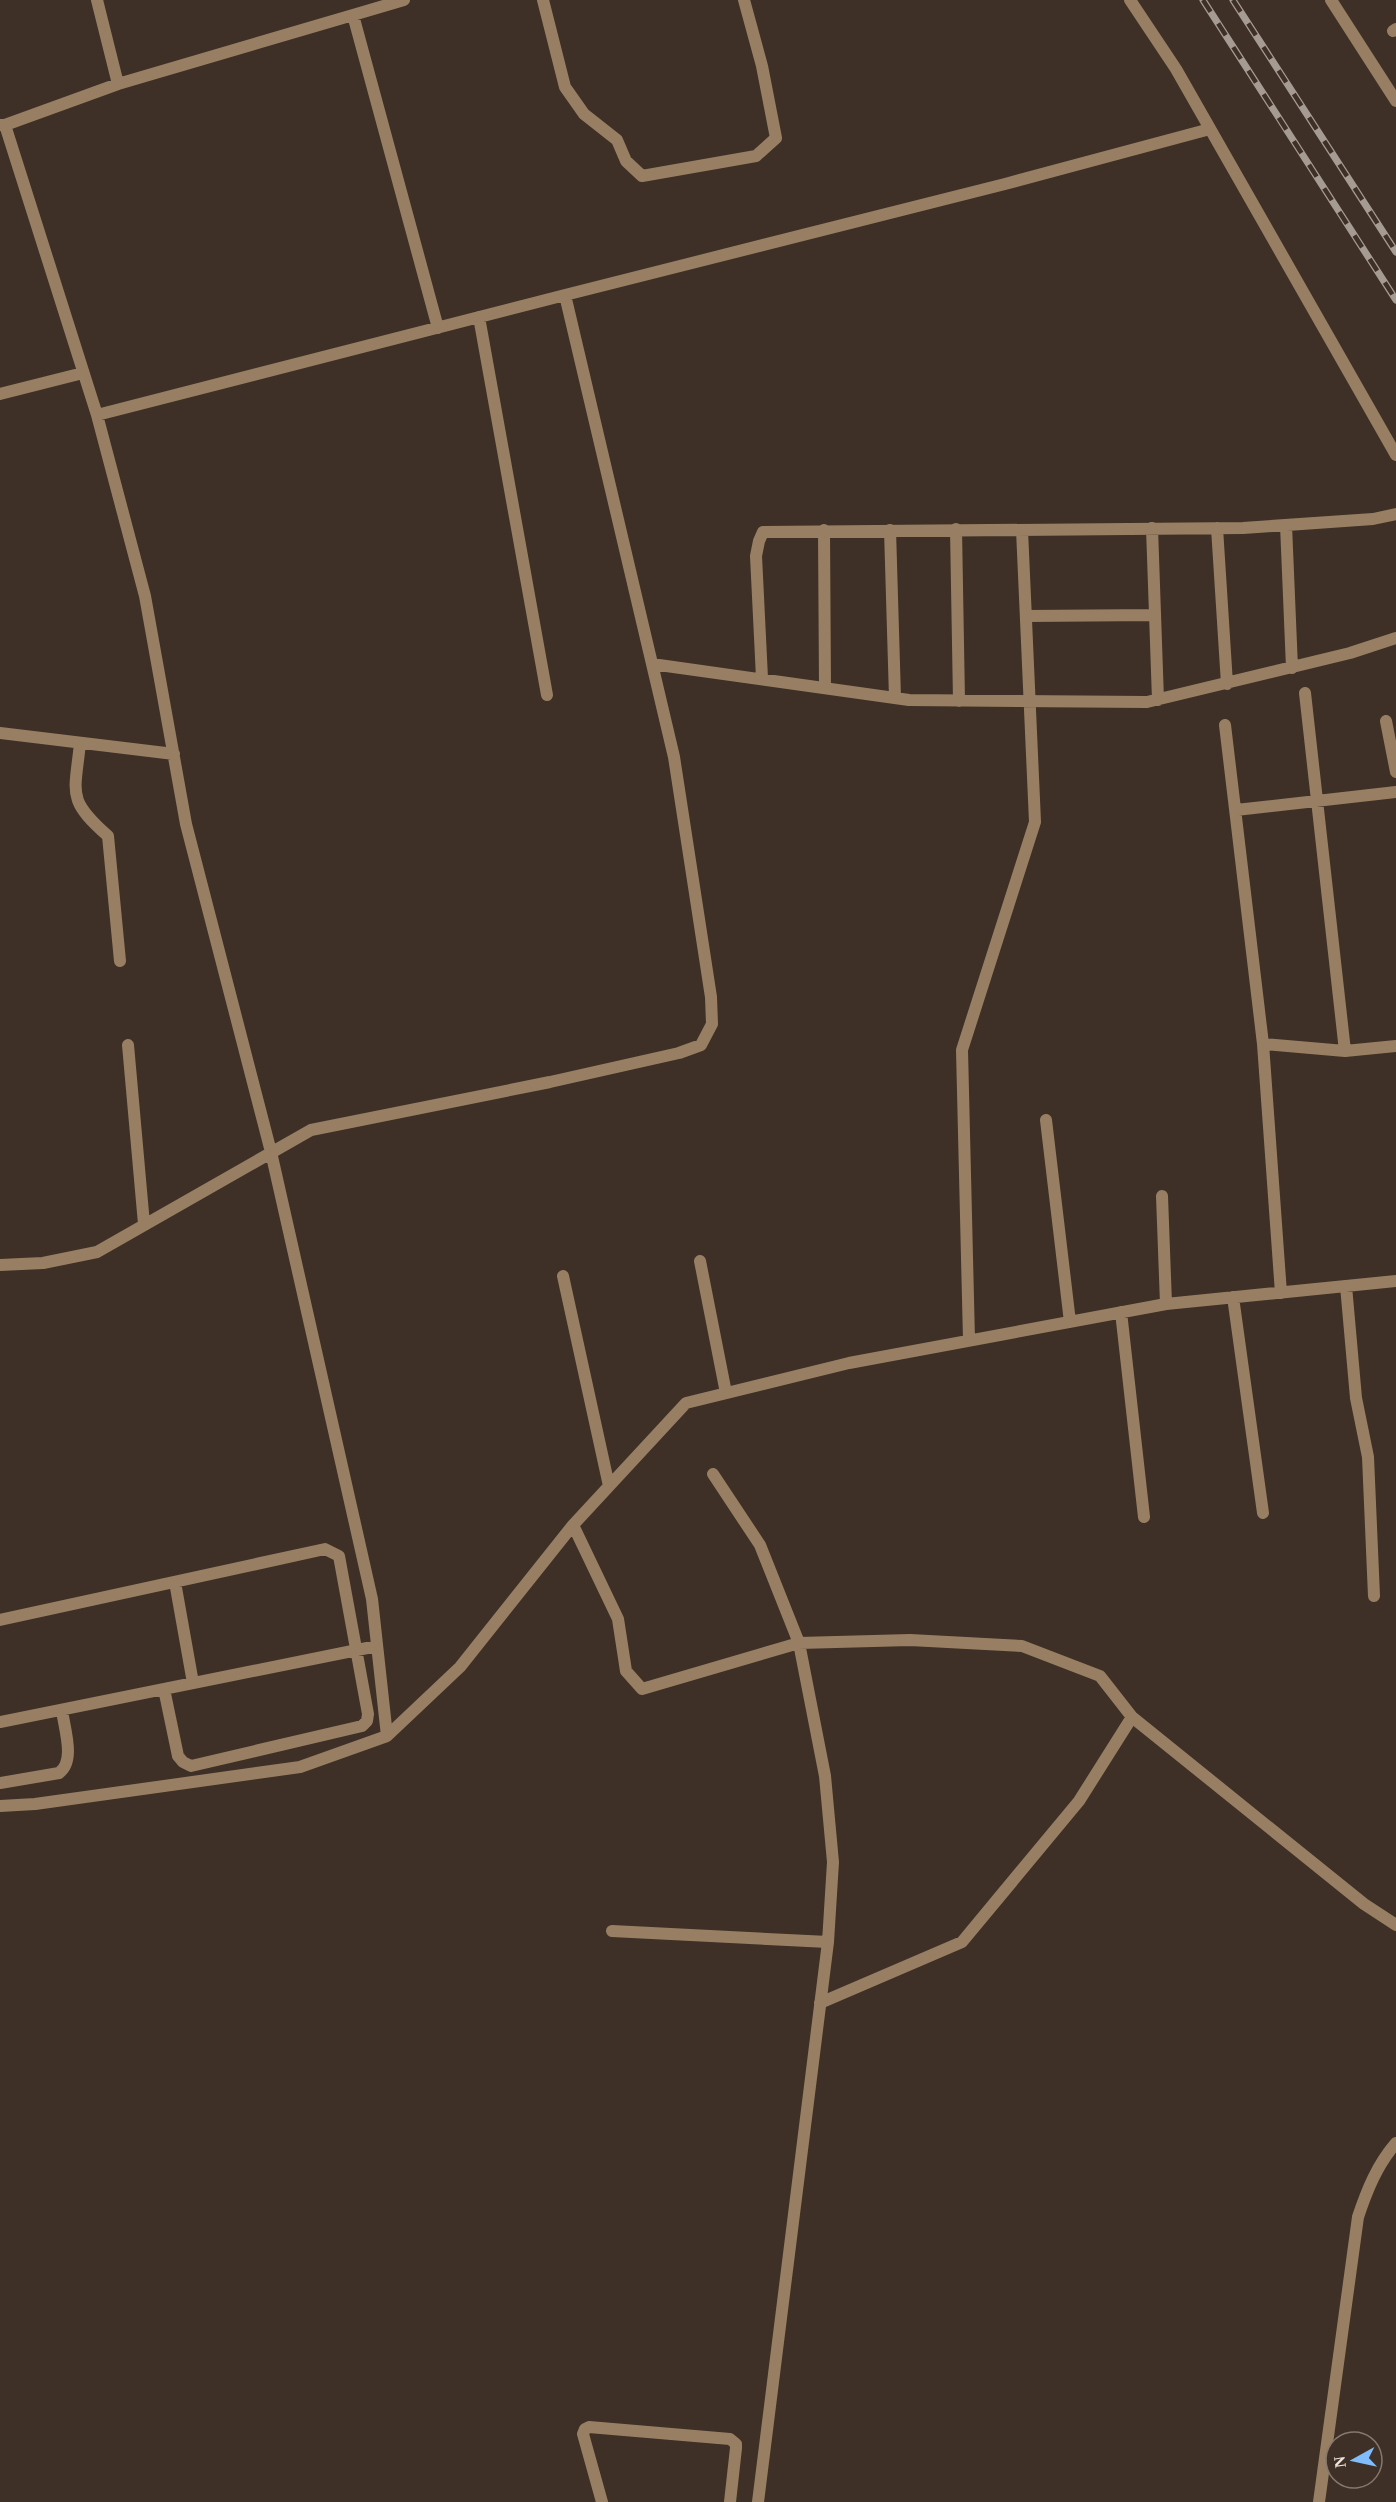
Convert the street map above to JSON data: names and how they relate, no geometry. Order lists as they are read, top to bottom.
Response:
{
  "north": "left"
}
